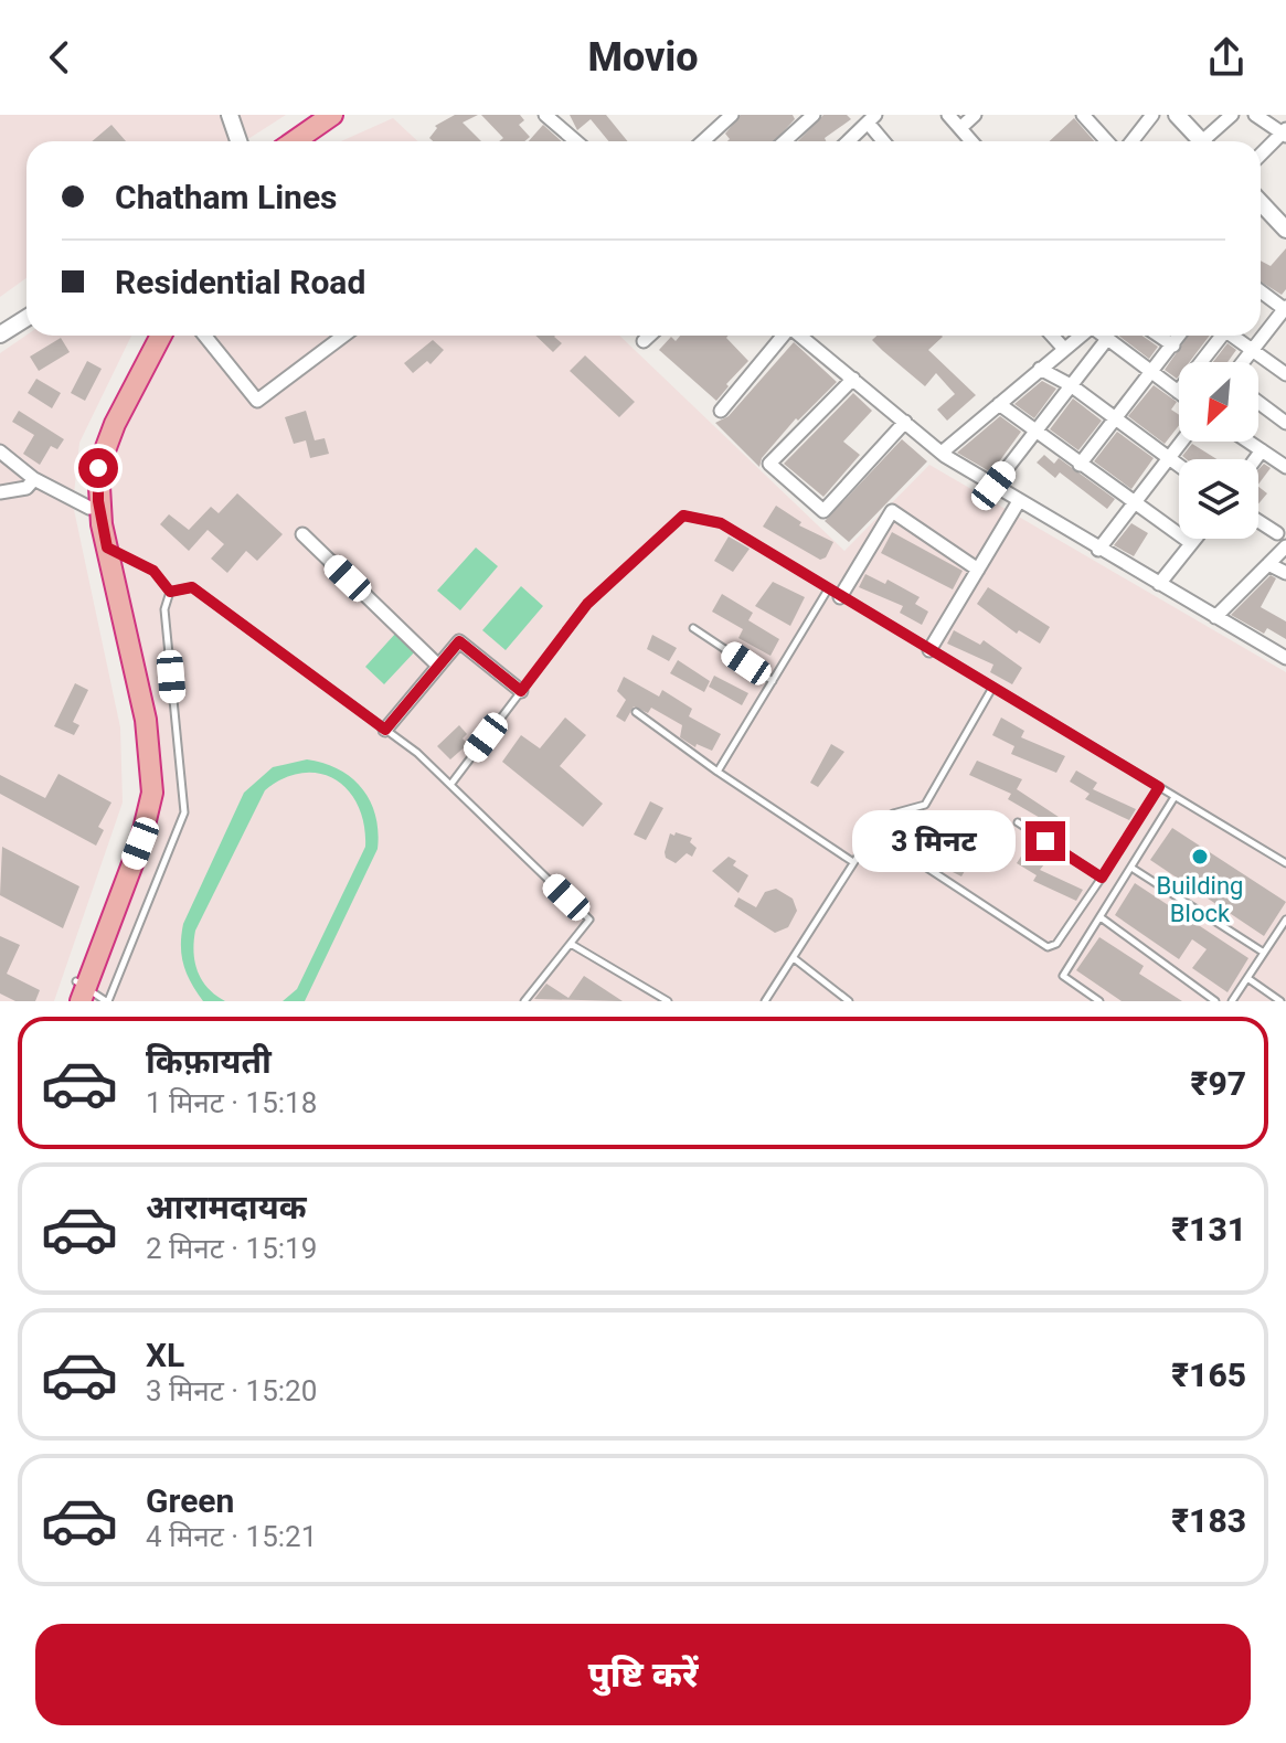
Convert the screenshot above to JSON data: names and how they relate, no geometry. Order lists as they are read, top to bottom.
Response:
{
  "places": ["Building Block"],
  "north": "bottom left",
  "page": {
    "header": "Movio",
    "banner": ["Chatham Lines", "Residential Road"],
    "bubble": "3 मिनट",
    "list": [
      {
        "name": "किफ़ायती",
        "note": "1 मिनट · 15:18",
        "value": "₹97"
      },
      {
        "name": "आरामदायक",
        "note": "2 मिनट · 15:19",
        "value": "₹131"
      },
      {
        "name": "XL",
        "note": "3 मिनट · 15:20",
        "value": "₹165"
      },
      {
        "name": "Green",
        "note": "4 मिनट · 15:21",
        "value": "₹183"
      }
    ],
    "buttons": "पुष्टि करें"
  }
}
